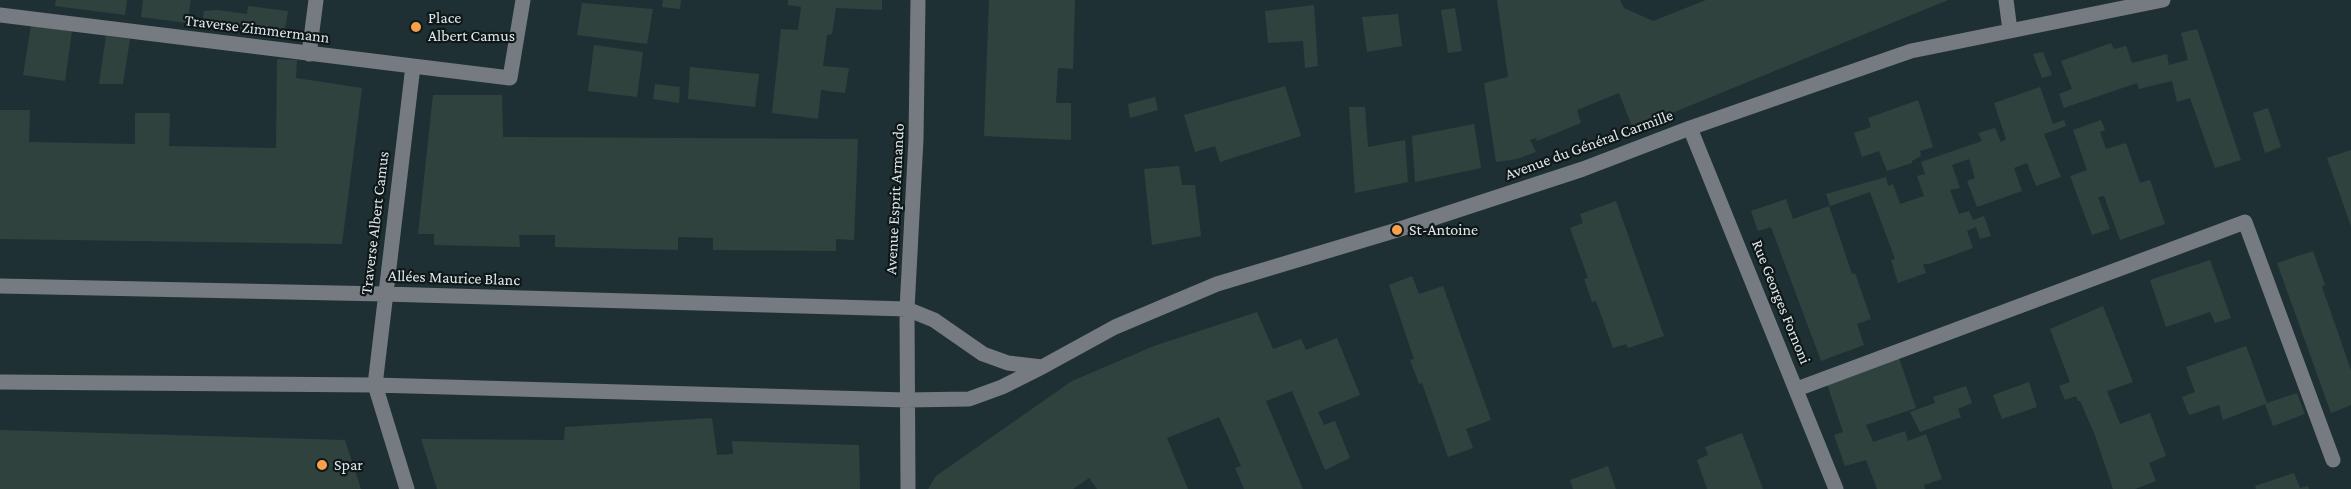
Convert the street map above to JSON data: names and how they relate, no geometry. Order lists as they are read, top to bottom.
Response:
{
  "streets": {
    "street": [
      "Traverse Zimmermann",
      "Avenue du Général Carmille",
      "Avenue Esprit Armando",
      "Traverse Albert Camus",
      "Allées Maurice Blanc",
      "Rue Georges Fornoni"
    ]
  },
  "crossings": [
    ["Traverse Zimmermann", "Traverse Albert Camus"],
    ["Avenue du Général Carmille", "Avenue Esprit Armando"],
    ["Avenue du Général Carmille", "Rue Georges Fornoni"],
    ["Avenue Esprit Armando", "Allées Maurice Blanc"],
    ["Traverse Albert Camus", "Allées Maurice Blanc"]
  ],
  "places": ["Place Albert Camus", "St-Antoine", "Spar"]
}
